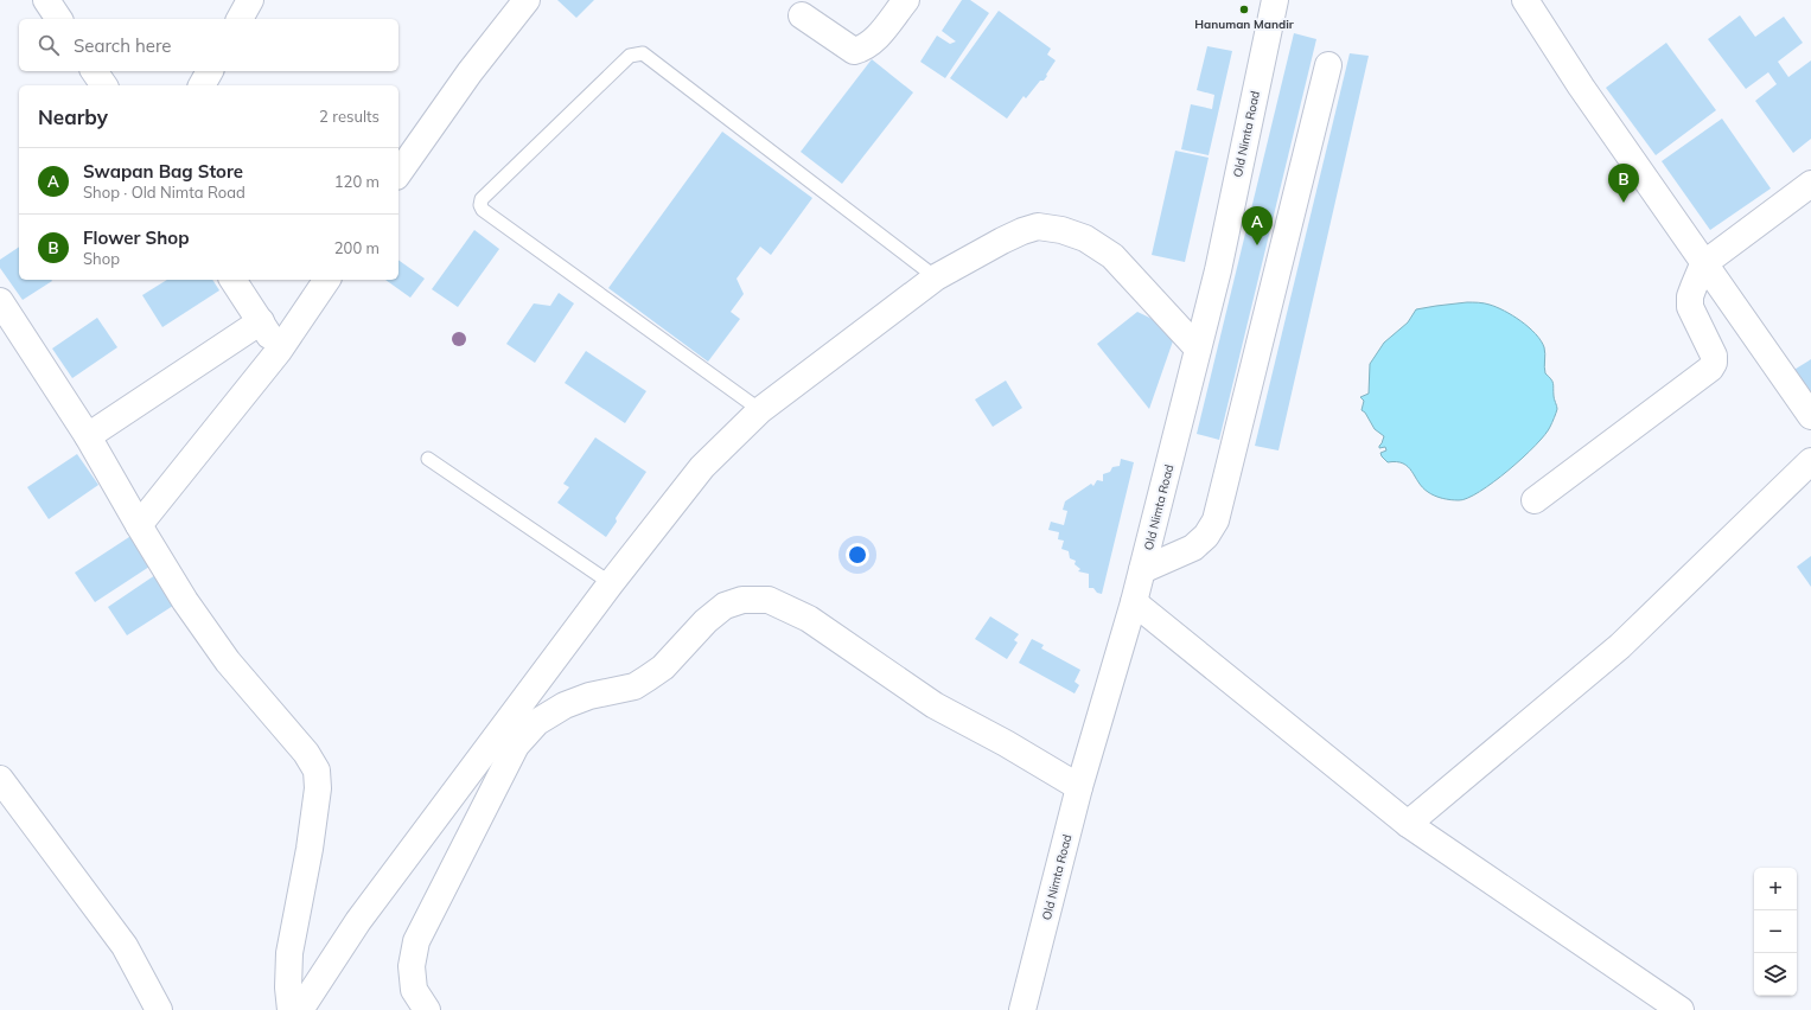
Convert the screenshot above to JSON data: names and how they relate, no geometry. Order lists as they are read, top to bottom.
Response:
{
  "streets": {
    "street": ["Old Nimta Road"]
  },
  "places": ["Hanuman Mandir"],
  "page": {
    "search": "Search here",
    "heading": ["Nearby", "2 results"],
    "list": [
      {
        "mark": "A",
        "name": "Swapan Bag Store",
        "note": "Shop · Old Nimta Road",
        "value": "120 m"
      },
      {
        "mark": "B",
        "name": "Flower Shop",
        "note": "Shop",
        "value": "200 m"
      }
    ],
    "pins": ["B", "A"],
    "map_buttons": ["+", "−"]
  }
}
